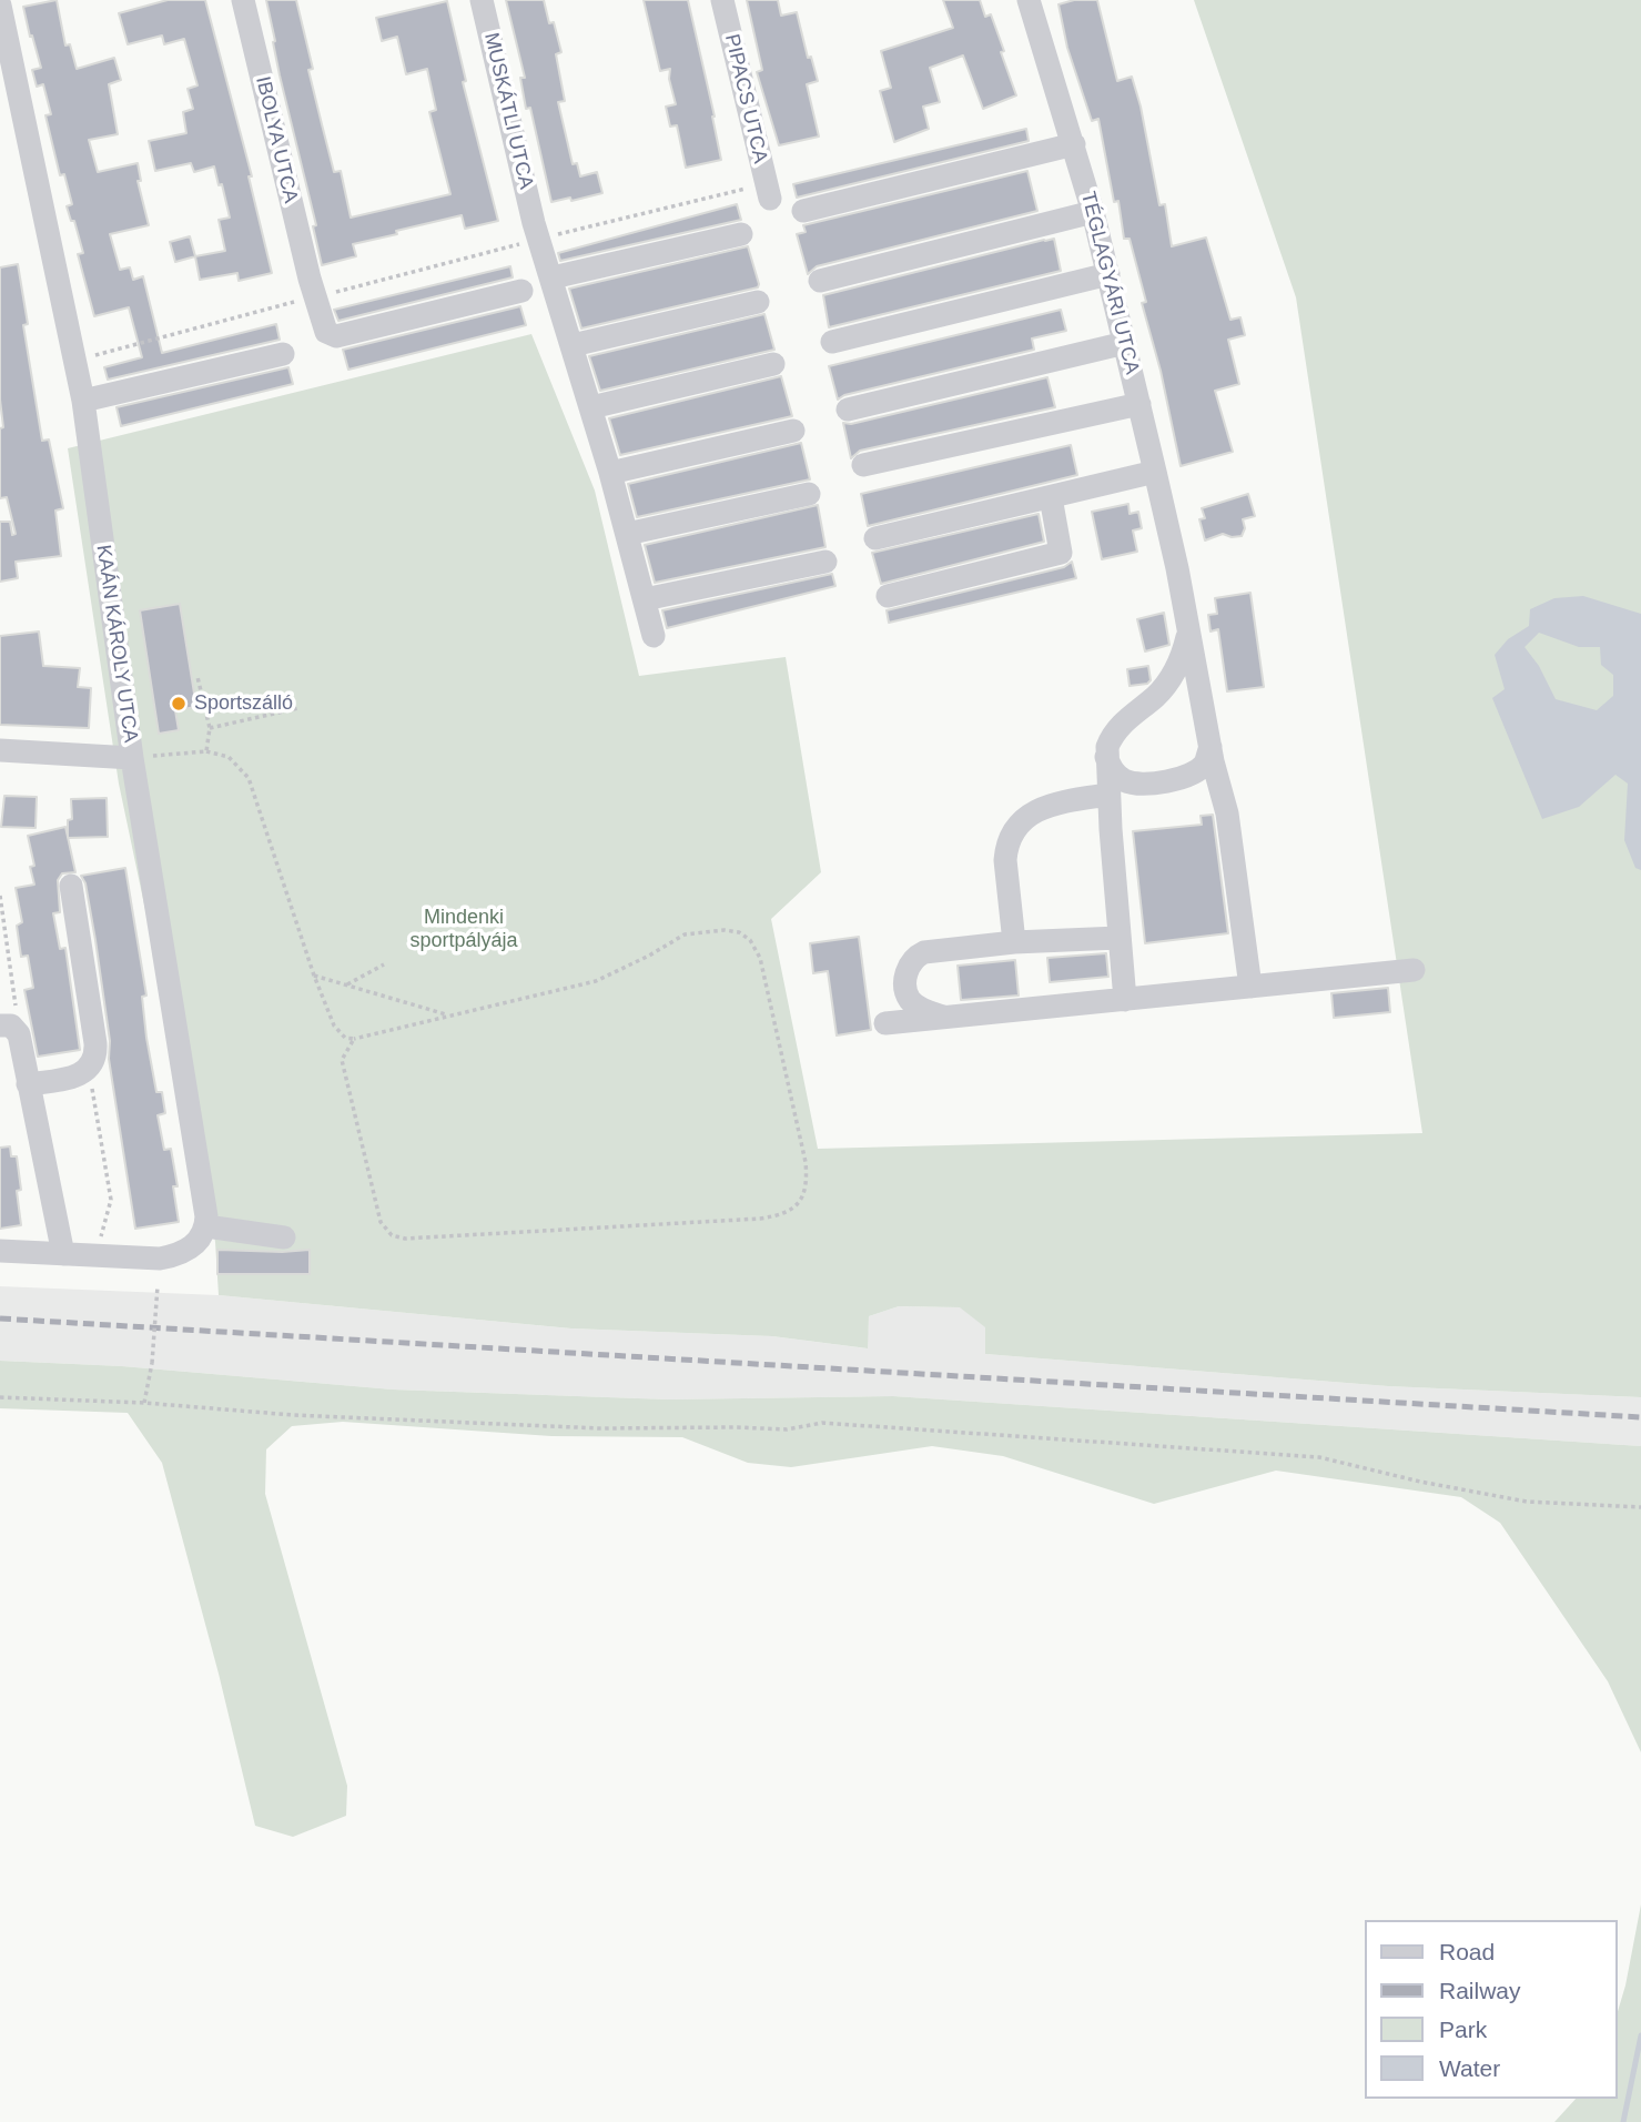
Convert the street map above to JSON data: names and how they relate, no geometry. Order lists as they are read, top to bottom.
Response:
{
  "streets": {
    "street": [
      "PIPACS UTCA",
      "MUSKÁTLI UTCA",
      "IBOLYA UTCA",
      "TÉGLAGYÁRI UTCA",
      "KAÁN KÁROLY UTCA"
    ]
  },
  "parks": ["Mindenki sportpályája"],
  "places": ["Sportszálló"],
  "legend": [
    "Road",
    "Railway",
    "Park",
    "Water"
  ]
}
